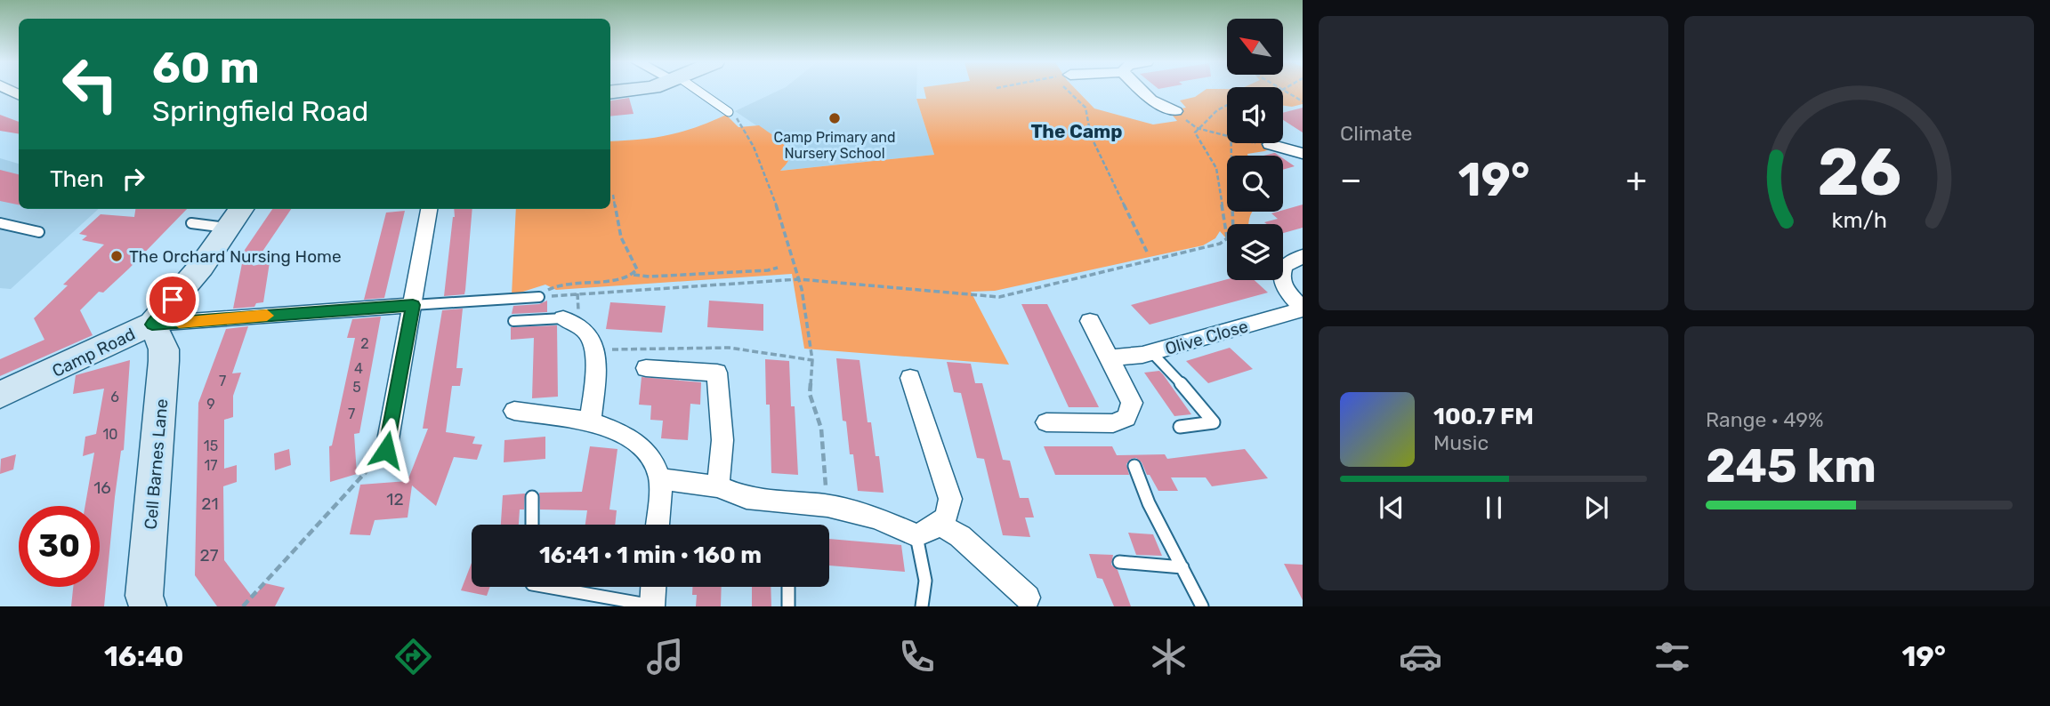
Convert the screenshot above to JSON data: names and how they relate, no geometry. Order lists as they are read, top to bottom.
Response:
{
  "streets": {
    "street": ["Olive Close", "Camp Road", "Cell Barnes Lane"]
  },
  "crossings": [
    ["Camp Road", "Cell Barnes Lane"]
  ],
  "districts": ["The Camp"],
  "places": ["Camp Primary and Nursery School", "The Orchard Nursing Home"],
  "house_numbers": [
    "2",
    "4",
    "7",
    "5",
    "6",
    "9",
    "7",
    "10",
    "15",
    "17",
    "16",
    "12",
    "21",
    "27"
  ],
  "north": "top left",
  "page": {
    "tile": [
      "Climate",
      ["Range · 49%", "245 km"]
    ],
    "turn": ["60 m", "Springfield Road"],
    "then": "Then",
    "heat": ["−", "19°", "+"],
    "song": ["100.7 FM", "Music"],
    "limit": "30",
    "trip": "16:41 · 1 min · 160 m",
    "tabs": ["16:40", "19°"],
    "gauge": ["26", "km/h"]
  }
}
